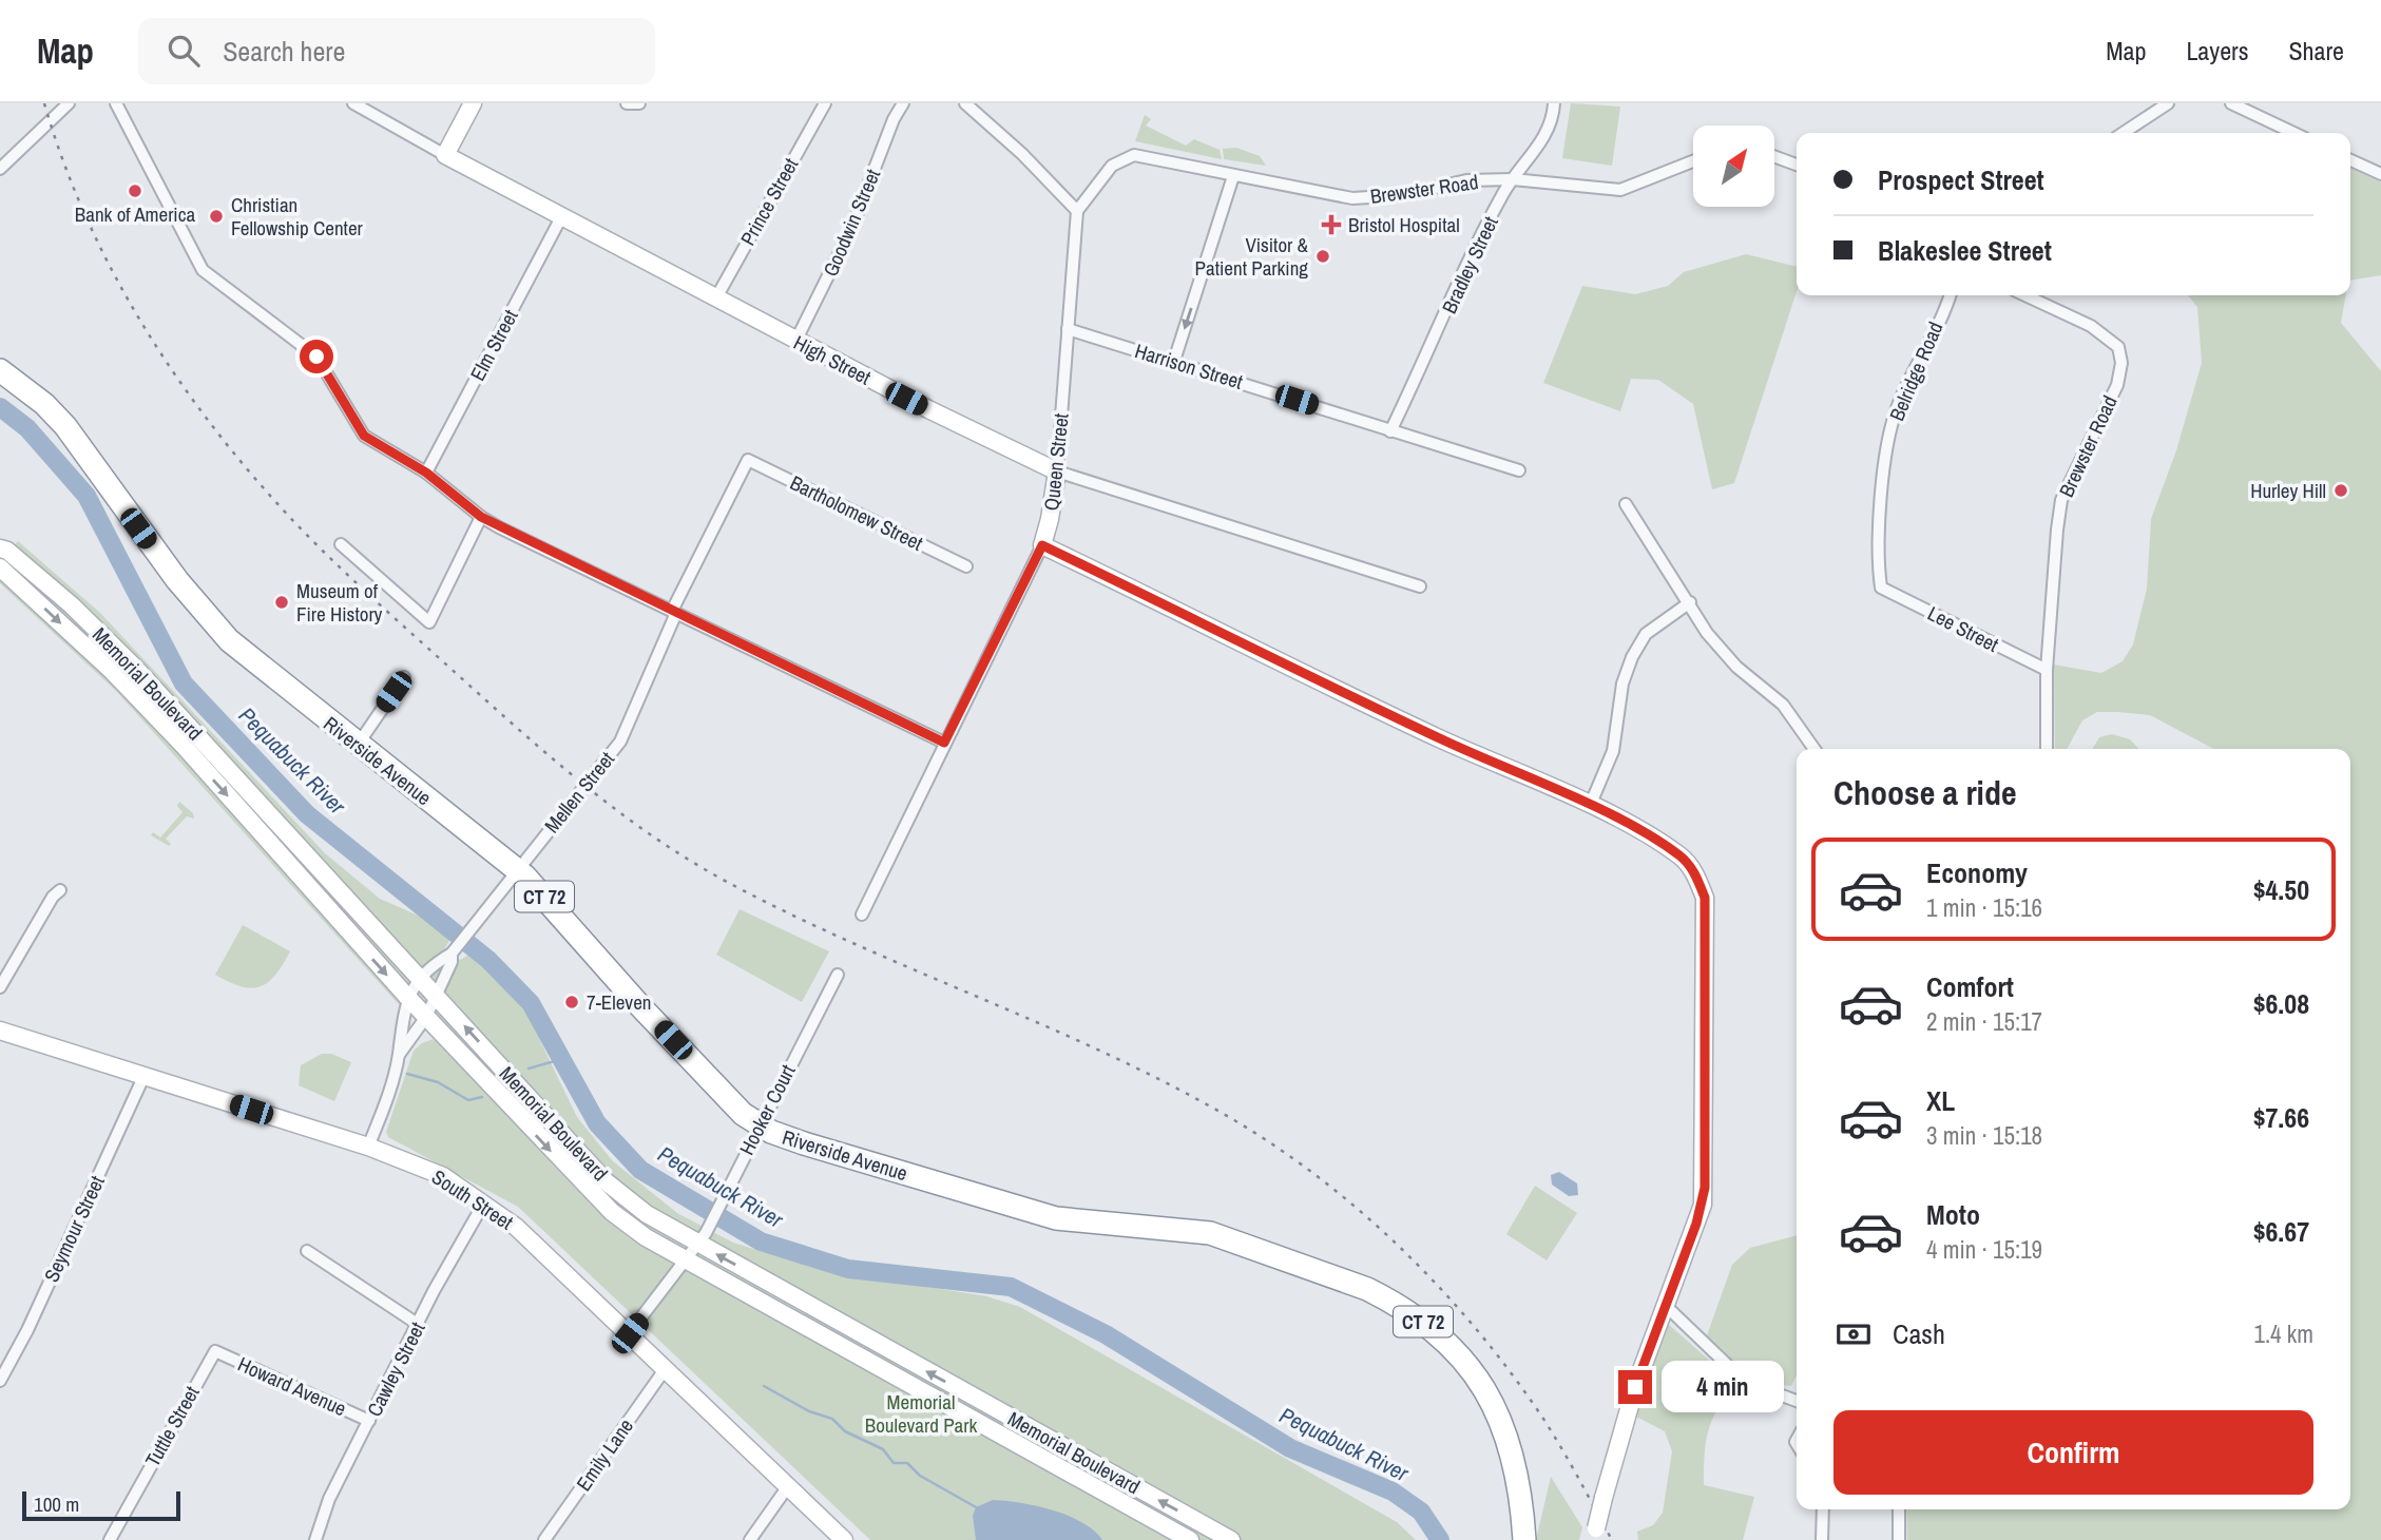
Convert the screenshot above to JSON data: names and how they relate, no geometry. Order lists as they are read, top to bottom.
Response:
{
  "streets": {
    "highway": ["Riverside Avenue", "CT 72"],
    "main road": [
      "High Street",
      "Queen Street",
      "Memorial Boulevard",
      "South Street"
    ],
    "street": [
      "Brewster Road",
      "Prince Street",
      "Goodwin Street",
      "Bradley Street",
      "Elm Street",
      "Harrison Street",
      "Belridge Road",
      "Bartholomew Street",
      "Lee Street",
      "Mellen Street",
      "Hooker Court",
      "Seymour Street",
      "Cawley Street",
      "Howard Avenue",
      "Tuttle Street",
      "Emily Lane"
    ]
  },
  "crossings": [
    ["Brewster Road", "Bradley Street"],
    ["Brewster Road", "Queen Street"],
    ["Brewster Road", "Lee Street"],
    ["Prince Street", "High Street"],
    ["Goodwin Street", "High Street"],
    ["Bradley Street", "Harrison Street"],
    ["Elm Street", "High Street"],
    ["High Street", "Queen Street"],
    ["Harrison Street", "Queen Street"],
    ["Belridge Road", "Lee Street"],
    ["Bartholomew Street", "Mellen Street"],
    ["Memorial Boulevard", "Mellen Street"],
    ["Memorial Boulevard", "Hooker Court"],
    ["Riverside Avenue", "Mellen Street"],
    ["Riverside Avenue", "Hooker Court"],
    ["Mellen Street", "South Street"],
    ["Hooker Court", "South Street"],
    ["South Street", "Seymour Street"],
    ["South Street", "Cawley Street"],
    ["South Street", "Emily Lane"],
    ["Cawley Street", "Howard Avenue"],
    ["Howard Avenue", "Tuttle Street"]
  ],
  "water": ["Pequabuck River"],
  "parks": ["Memorial Boulevard Park"],
  "places": {
    "other": [
      "Bank of America",
      "Christian Fellowship Center",
      "Visitor & Patient Parking",
      "Hurley Hill",
      "Museum of Fire History",
      "7-Eleven"
    ],
    "health": ["Bristol Hospital"]
  },
  "scale_bar": "100 m",
  "north": "top right",
  "page": {
    "header": "Map",
    "search": "Search here",
    "nav": ["Map", "Layers", "Share"],
    "banner": ["Prospect Street", "Blakeslee Street"],
    "heading": "Choose a ride",
    "list": [
      {
        "name": "Economy",
        "note": "1 min · 15:16",
        "value": "$4.50"
      },
      {
        "name": "Comfort",
        "note": "2 min · 15:17",
        "value": "$6.08"
      },
      {
        "name": "XL",
        "note": "3 min · 15:18",
        "value": "$7.66"
      },
      {
        "name": "Moto",
        "note": "4 min · 15:19",
        "value": "$6.67"
      }
    ],
    "pay": ["Cash", "1.4 km"],
    "bubble": "4 min",
    "buttons": "Confirm",
    "scale": "100 m"
  }
}
